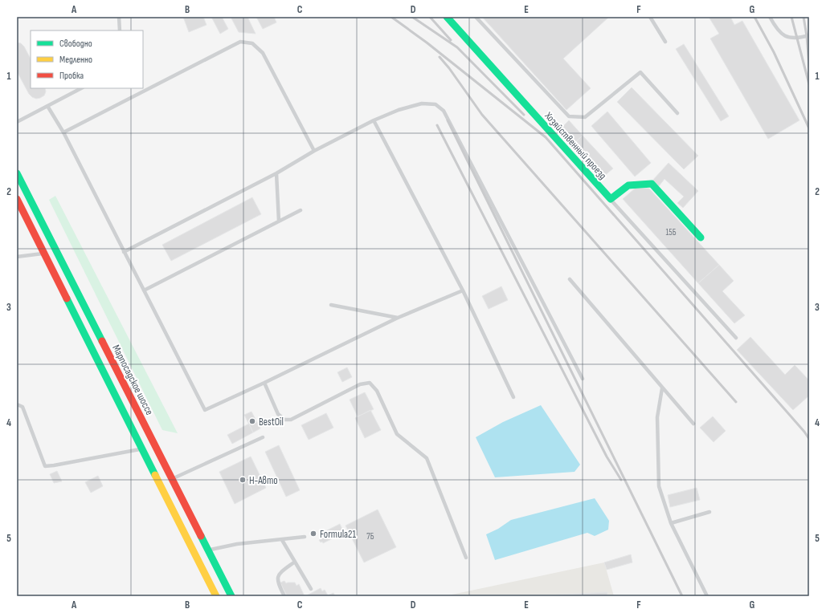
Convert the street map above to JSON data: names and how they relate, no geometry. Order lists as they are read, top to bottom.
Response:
{
  "streets": {
    "main road": ["Хозяйственный проезд", "Марпосадское шоссе"]
  },
  "places": ["BestOil", "Н-Авто", "Formula21"],
  "house_numbers": ["15Б", "7Б"],
  "legend": ["Свободно", "Медленно", "Пробка"],
  "grid": {
    "columns": [
      "A",
      "B",
      "C",
      "D",
      "E",
      "F",
      "G"
    ],
    "rows": [
      "1",
      "2",
      "3",
      "4",
      "5"
    ]
  }
}
